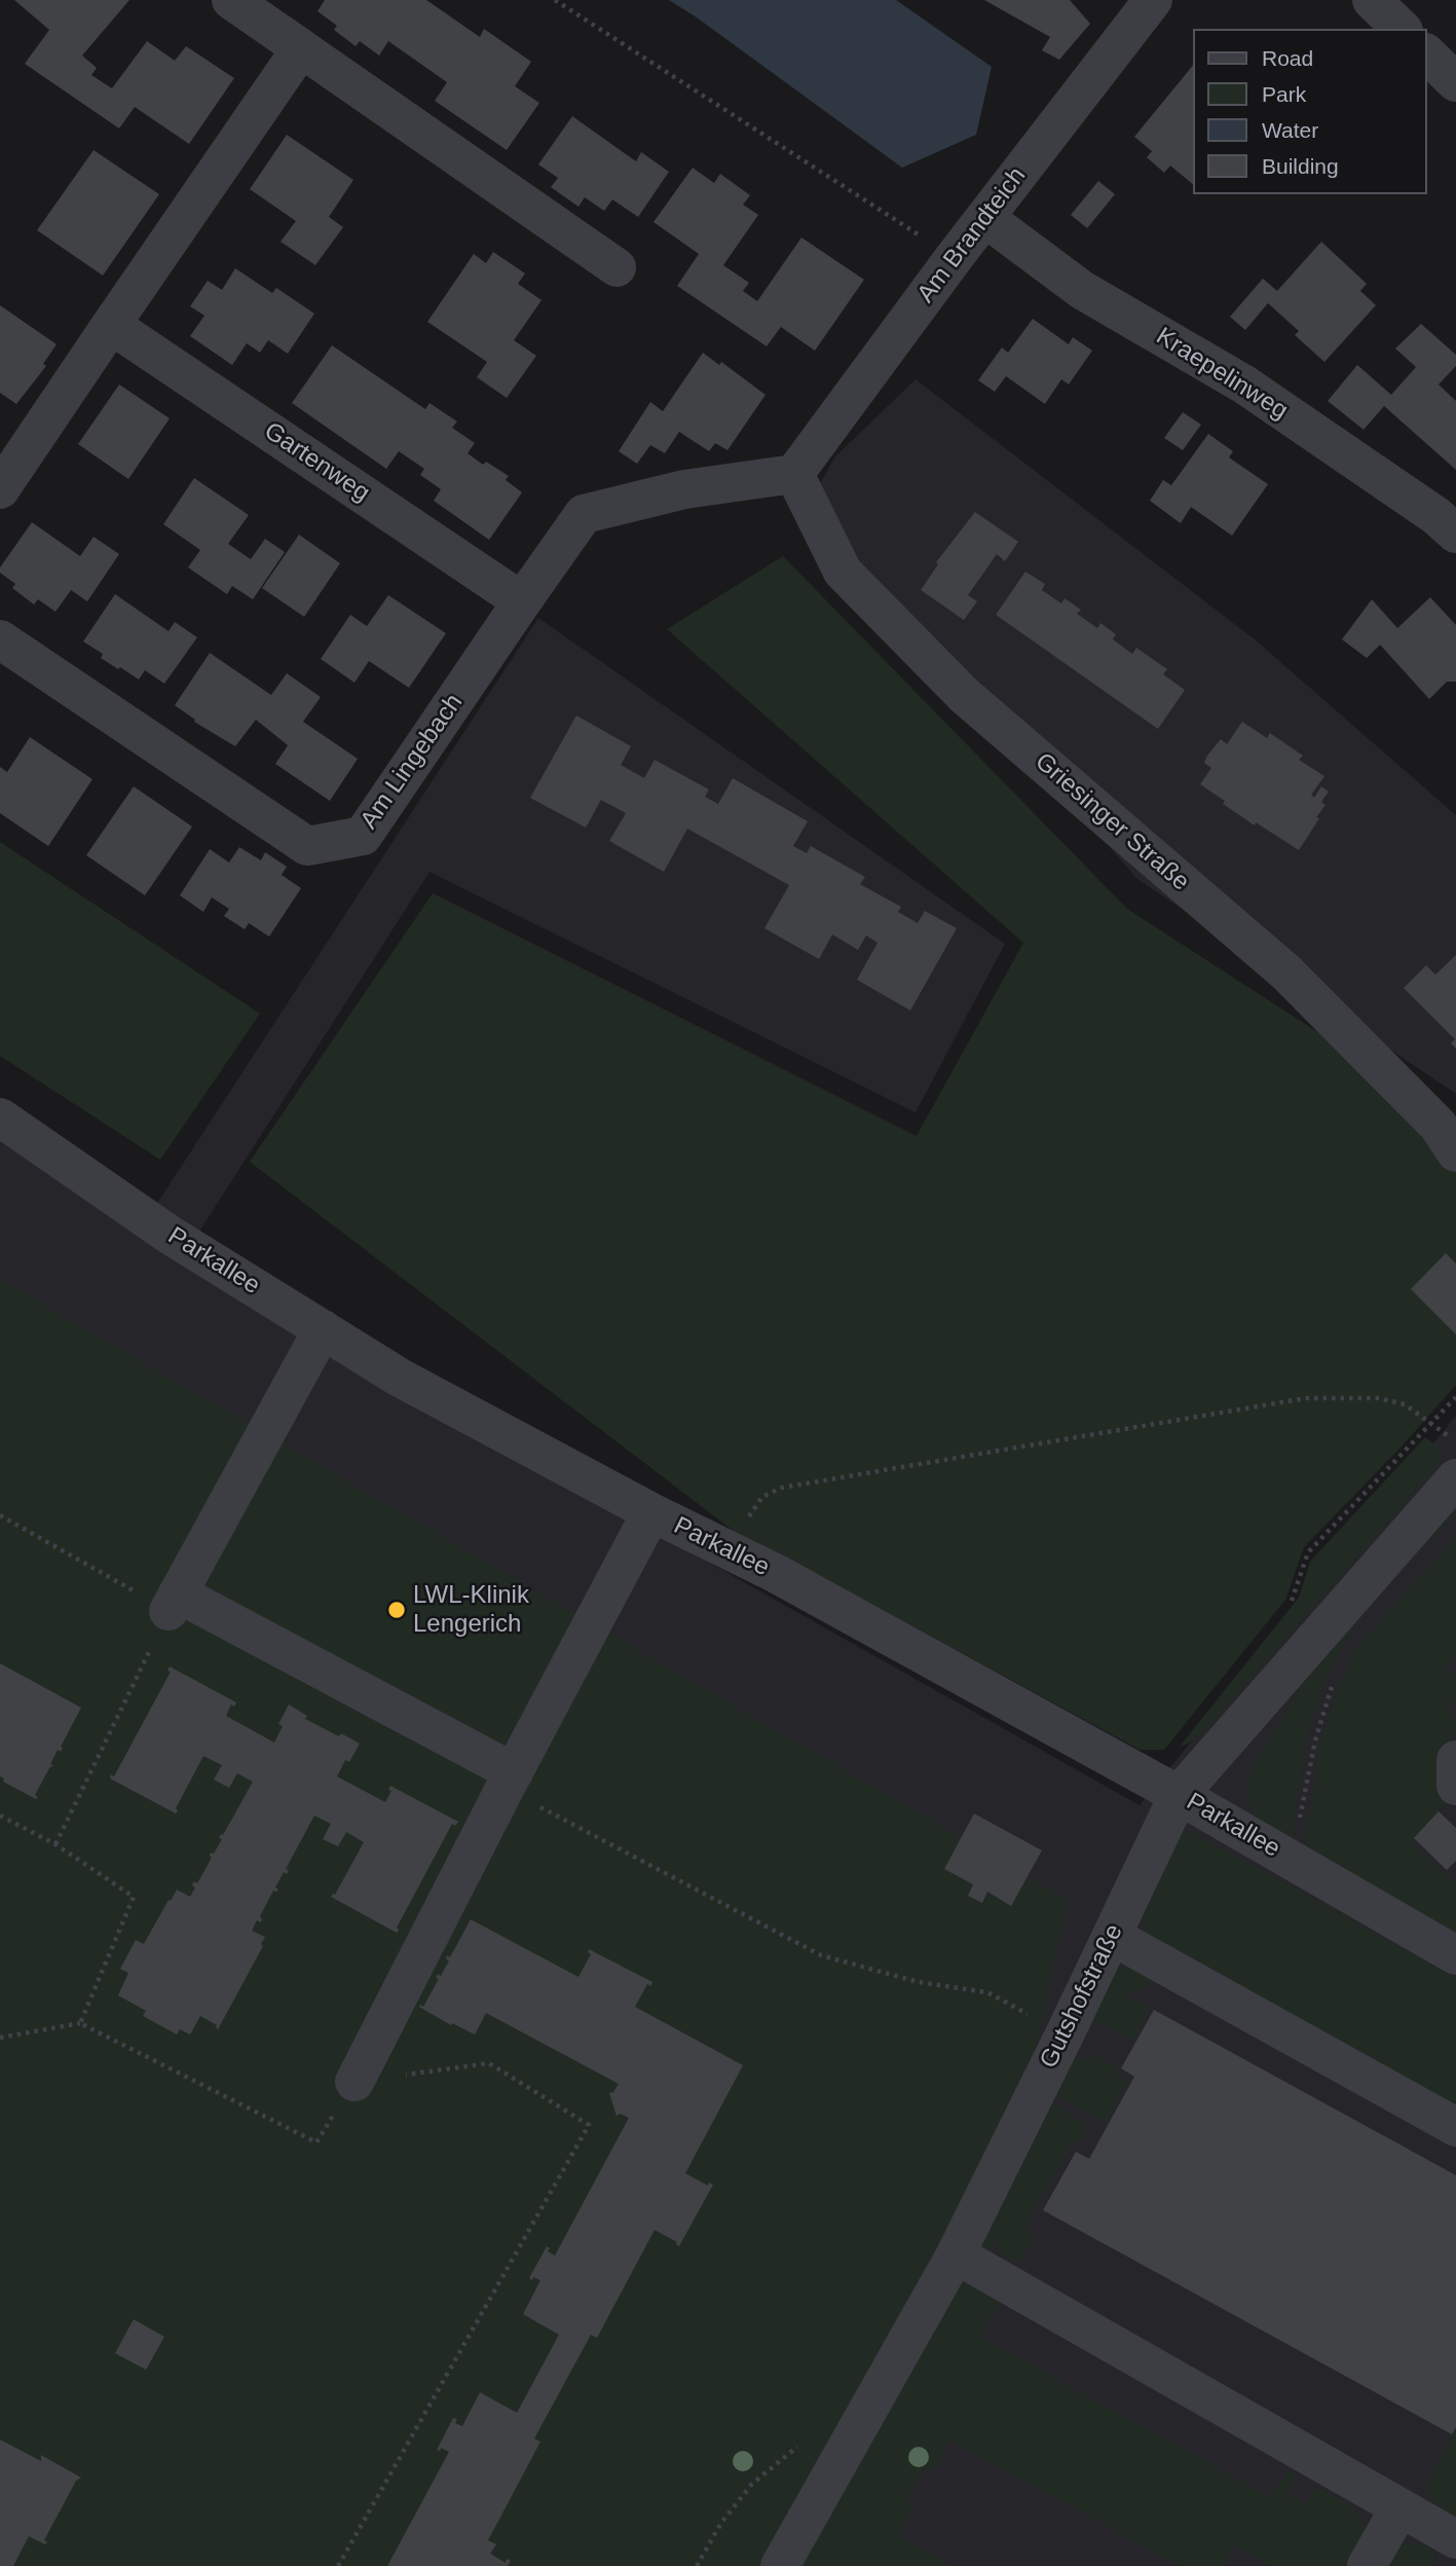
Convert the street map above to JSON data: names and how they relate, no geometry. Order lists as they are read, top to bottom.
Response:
{
  "streets": {
    "street": [
      "Am Brandteich",
      "Kraepelinweg",
      "Gartenweg",
      "Am Lingebach",
      "Griesinger Straße",
      "Parkallee",
      "Gutshofstraße"
    ]
  },
  "crossings": [
    ["Am Brandteich", "Kraepelinweg"],
    ["Am Brandteich", "Am Lingebach"],
    ["Am Brandteich", "Griesinger Straße"],
    ["Gartenweg", "Am Lingebach"],
    ["Am Lingebach", "Griesinger Straße"],
    ["Parkallee", "Gutshofstraße"]
  ],
  "places": ["LWL-Klinik Lengerich"],
  "legend": [
    "Road",
    "Park",
    "Water",
    "Building"
  ]
}
